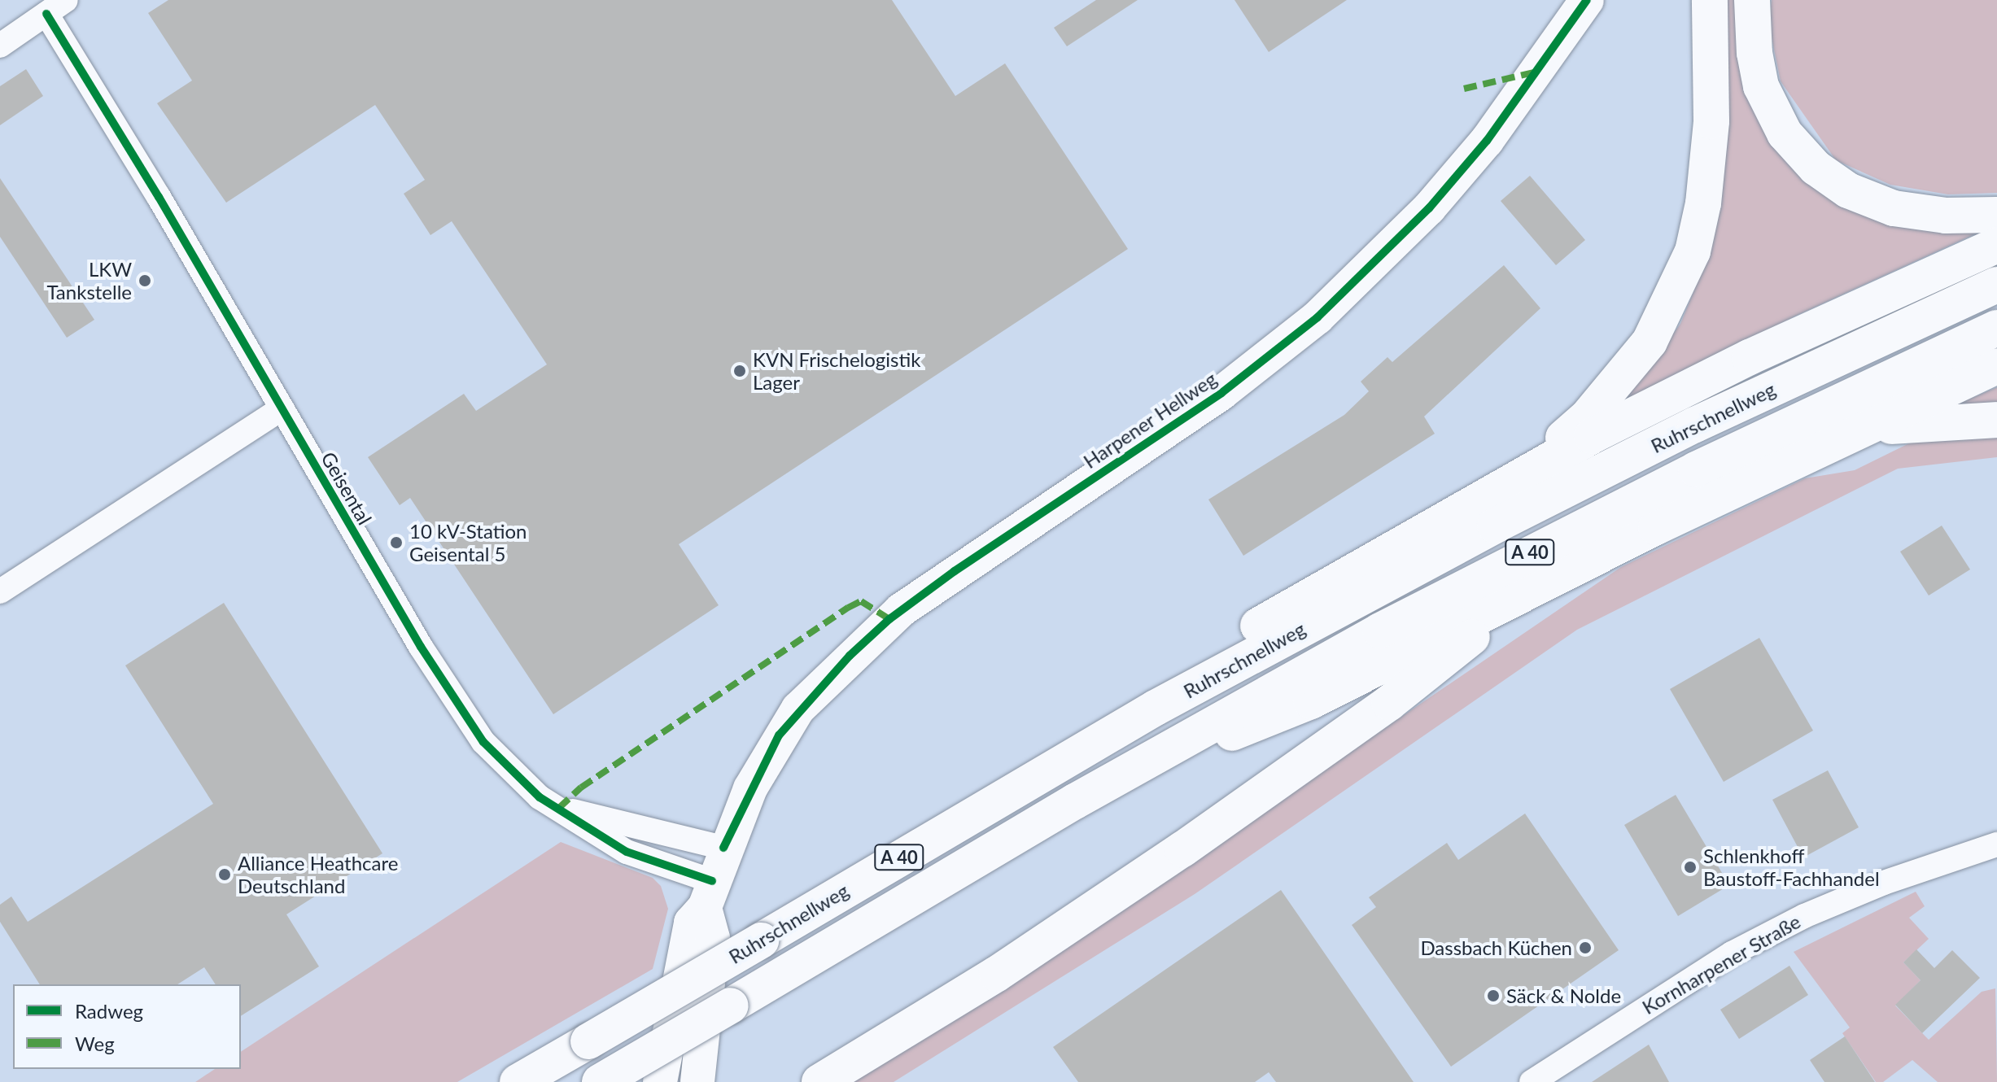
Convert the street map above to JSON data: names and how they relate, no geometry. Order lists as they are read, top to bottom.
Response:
{
  "streets": {
    "highway": ["Ruhrschnellweg", "A 40"],
    "main road": ["Harpener Hellweg"],
    "street": ["Geisental", "Kornharpener Straße"]
  },
  "crossings": [
    ["Harpener Hellweg", "Geisental"]
  ],
  "places": [
    "LKW Tankstelle",
    "KVN Frischelogistik Lager",
    "10 kV-Station Geisental 5",
    "Schlenkhoff Baustoff-Fachhandel",
    "Alliance Heathcare Deutschland",
    "Dassbach Küchen",
    "Säck & Nolde"
  ],
  "legend": ["Radweg", "Weg"]
}
